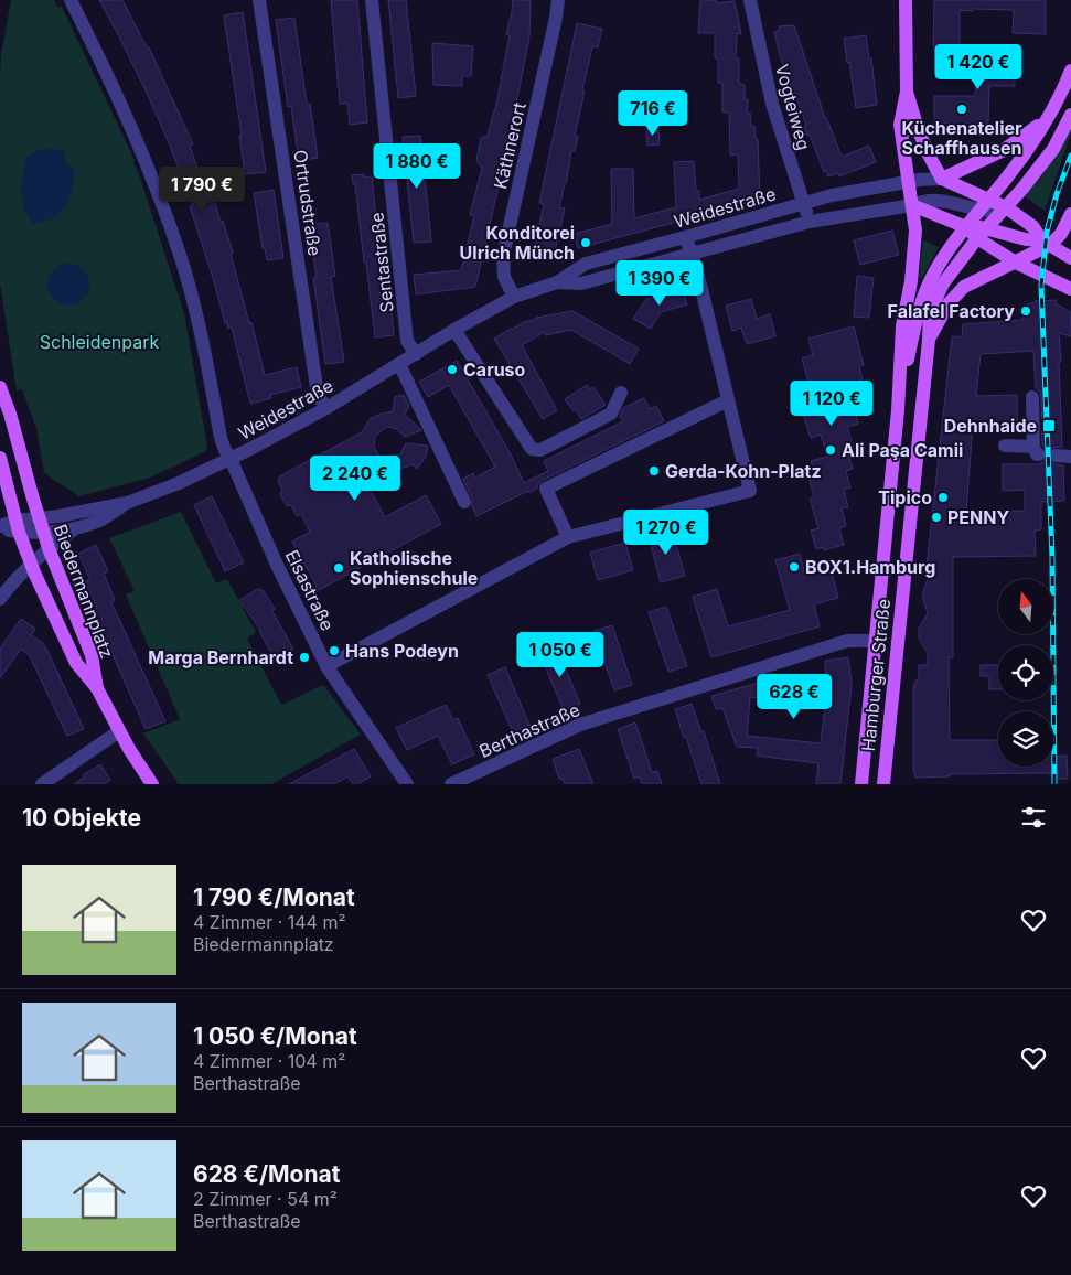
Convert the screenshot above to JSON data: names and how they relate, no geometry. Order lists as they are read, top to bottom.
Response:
{
  "streets": {
    "main road": ["Biedermannplatz", "Hamburger Straße"],
    "street": [
      "Vogteiweg",
      "Käthnerort",
      "Ortrudstraße",
      "Weidestraße",
      "Sentastraße",
      "Elsastraße",
      "Berthastraße"
    ]
  },
  "crossings": [
    ["Vogteiweg", "Weidestraße"],
    ["Käthnerort", "Weidestraße"],
    ["Ortrudstraße", "Weidestraße"],
    ["Weidestraße", "Sentastraße"],
    ["Weidestraße", "Elsastraße"],
    ["Weidestraße", "Biedermannplatz"],
    ["Weidestraße", "Hamburger Straße"],
    ["Hamburger Straße", "Berthastraße"]
  ],
  "parks": ["Schleidenpark"],
  "places": {
    "other": [
      "Küchenatelier Schaffhausen",
      "Konditorei Ulrich Münch",
      "Falafel Factory",
      "Caruso",
      "Ali Paşa Camii",
      "Gerda-Kohn-Platz",
      "Tipico",
      "PENNY",
      "BOX1.Hamburg",
      "Katholische Sophienschule",
      "Hans Podeyn",
      "Marga Bernhardt"
    ],
    "transit": ["Dehnhaide"]
  },
  "north": "top",
  "page": {
    "price": [
      "1 420 €",
      "716 €",
      "1 880 €",
      "1 790 €",
      "1 390 €",
      "1 120 €",
      "2 240 €",
      "1 270 €",
      "1 050 €",
      "628 €"
    ],
    "heading": "10 Objekte",
    "list": [
      {
        "name": "1 790 €/Monat",
        "note": "4 Zimmer · 144 m² · Biedermannplatz"
      },
      {
        "name": "1 050 €/Monat",
        "note": "4 Zimmer · 104 m² · Berthastraße"
      },
      {
        "name": "628 €/Monat",
        "note": "2 Zimmer · 54 m² · Berthastraße"
      }
    ]
  }
}
